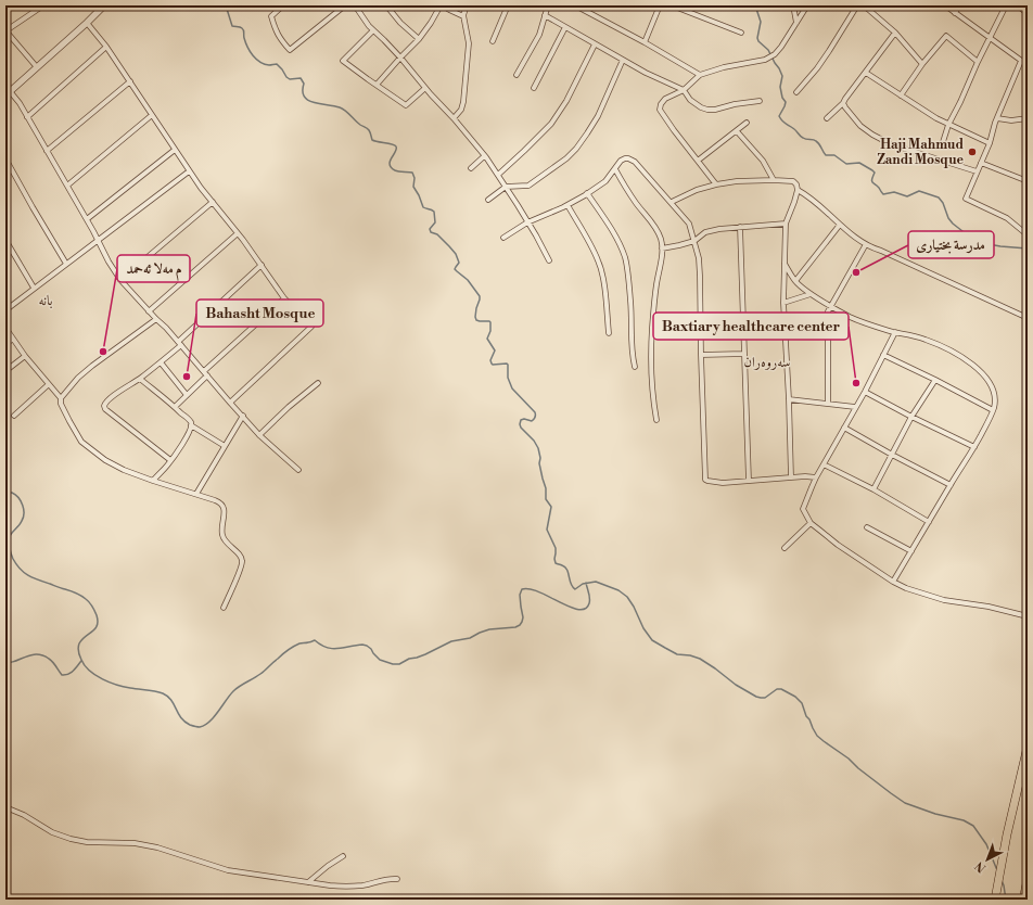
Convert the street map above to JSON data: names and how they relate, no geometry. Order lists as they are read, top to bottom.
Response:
{
  "districts": ["بانە", "سەروەران"],
  "places": [
    "Haji Mahmud Zandi Mosque",
    "مدرسة بختيارى",
    "م مەلا ئەحمد",
    "Bahasht Mosque",
    "Baxtiary healthcare center"
  ],
  "north": "bottom left"
}
